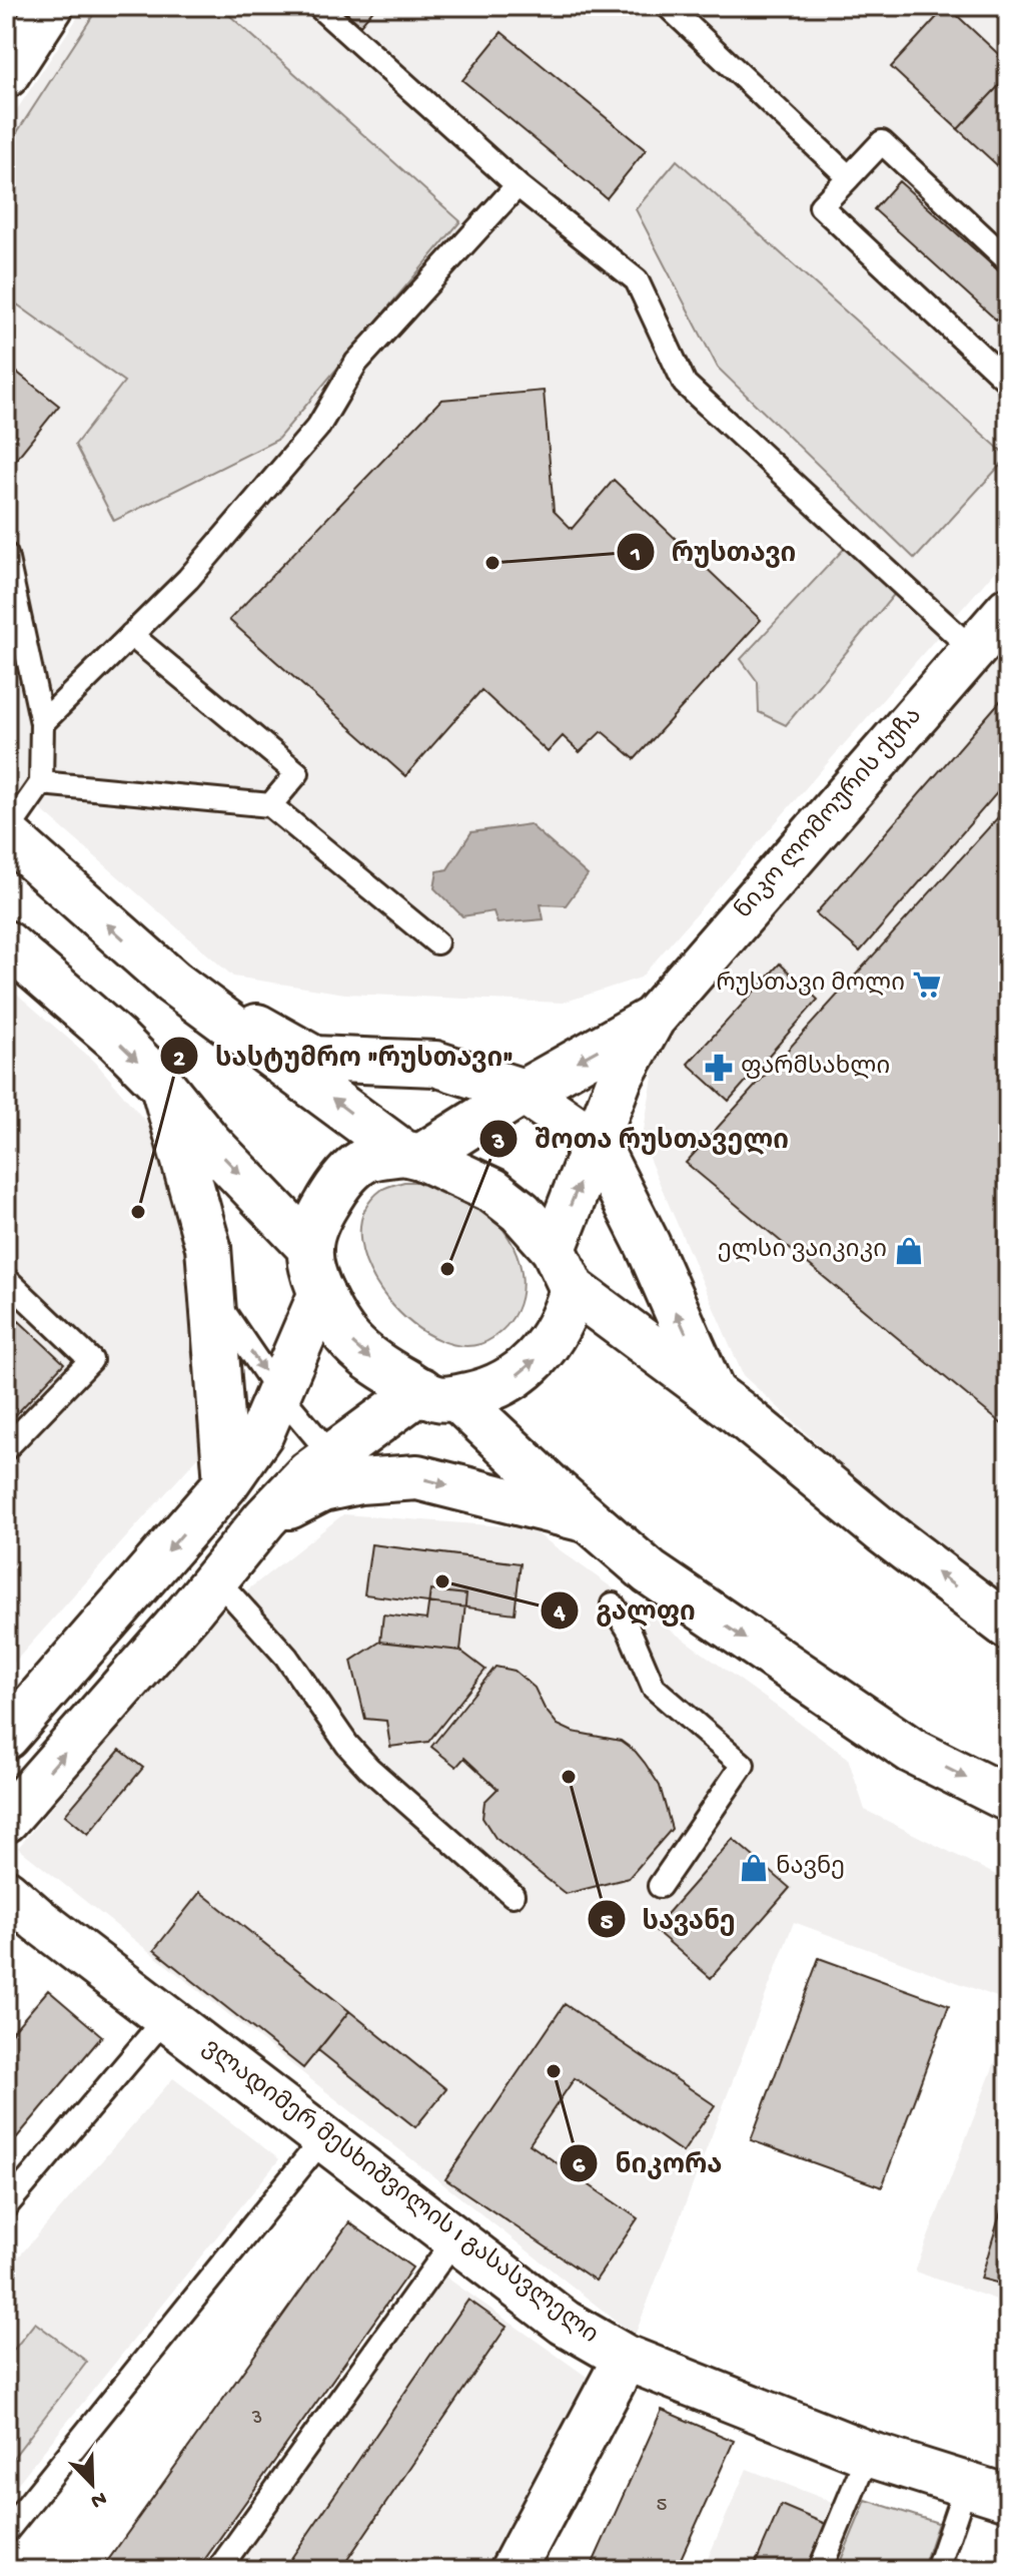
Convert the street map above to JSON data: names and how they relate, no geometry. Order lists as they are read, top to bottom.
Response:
{
  "streets": {
    "street": ["ნიკო ლომოურის ქუჩა", "ვლადიმერ მესხიშვილის I გასასვლელი"]
  },
  "places": {
    "other": [
      "რუსთავი",
      "სასტუმრო \"რუსთავი\"",
      "შოთა რუსთაველი",
      "გალფი",
      "სავანე",
      "ნიკორა"
    ],
    "supermarket": ["რუსთავი მოლი"],
    "pharmacy": ["ფარმსახლი"],
    "shop": ["ელსი ვაიკიკი", "ნავნე"]
  },
  "house_numbers": ["3", "5"],
  "north": "bottom right"
}
